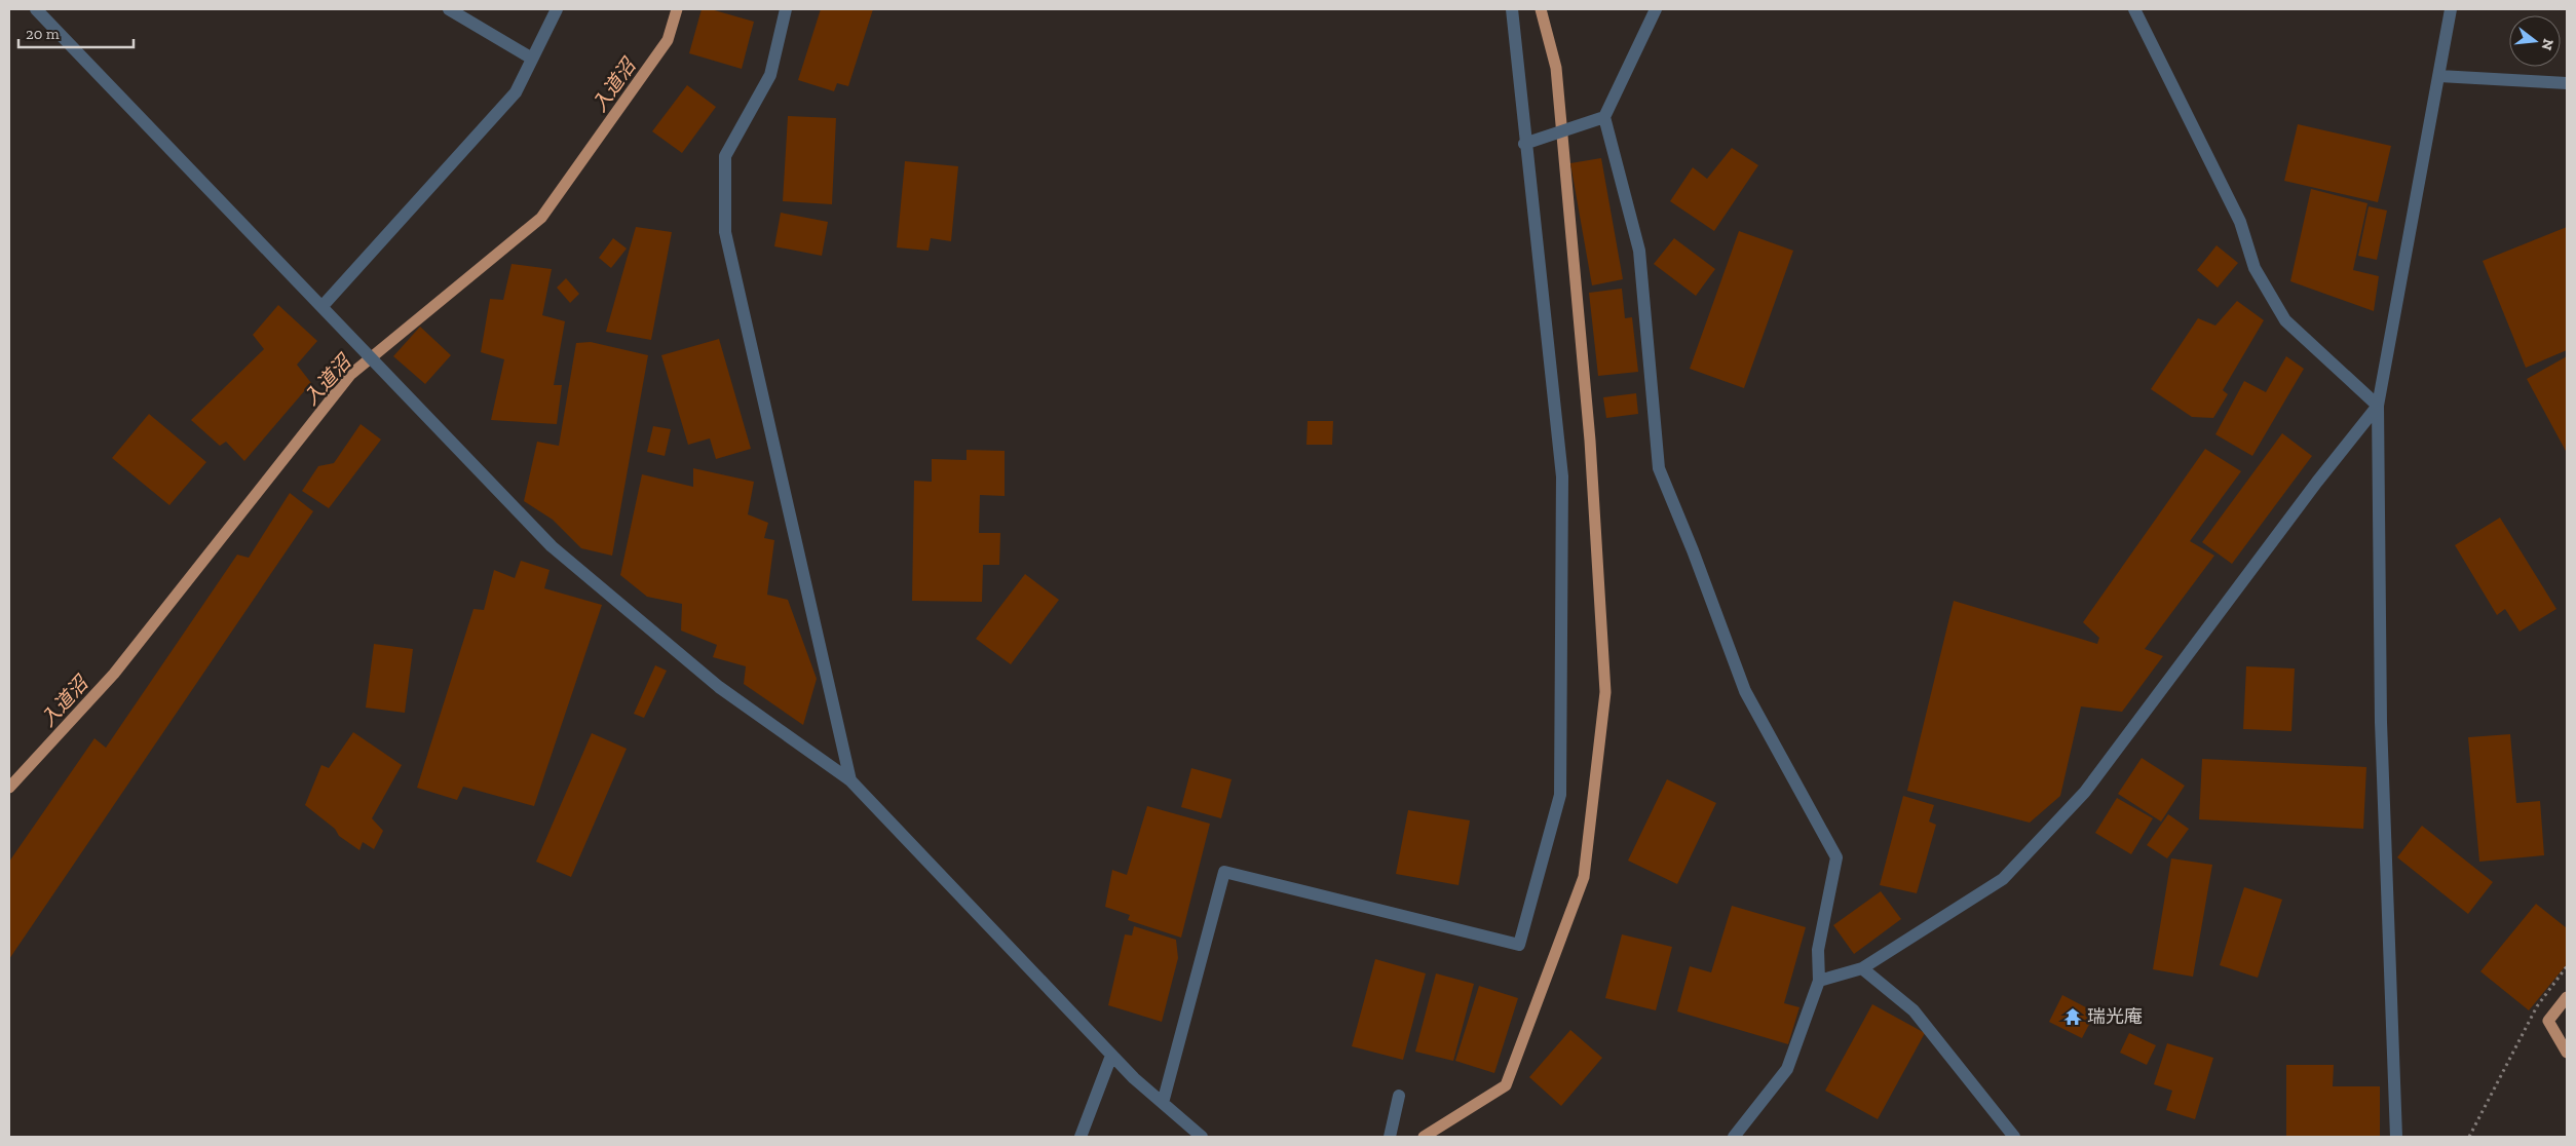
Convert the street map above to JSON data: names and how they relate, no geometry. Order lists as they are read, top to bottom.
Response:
{
  "water": ["入道沼"],
  "places": {
    "temple": ["瑞光庵"]
  },
  "scale_bar": "20 m",
  "north": "right"
}
